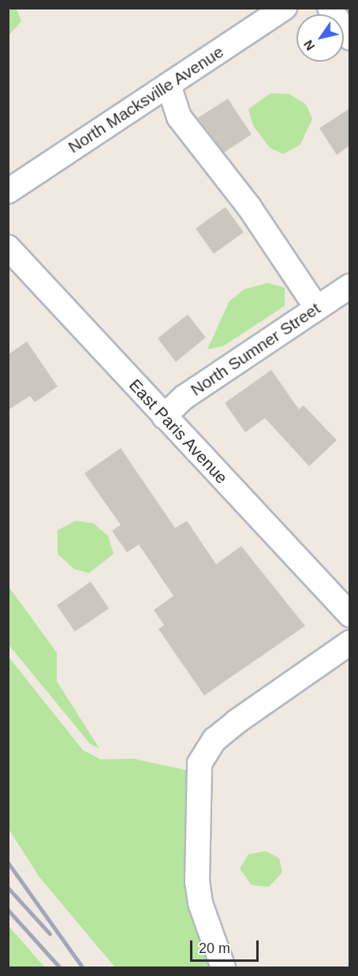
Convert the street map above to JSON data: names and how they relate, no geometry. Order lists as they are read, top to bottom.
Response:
{
  "streets": {
    "street": ["North Macksville Avenue", "North Sumner Street", "East Paris Avenue"]
  },
  "crossings": [
    ["North Sumner Street", "East Paris Avenue"]
  ],
  "scale_bar": "20 m",
  "north": "bottom left"
}
